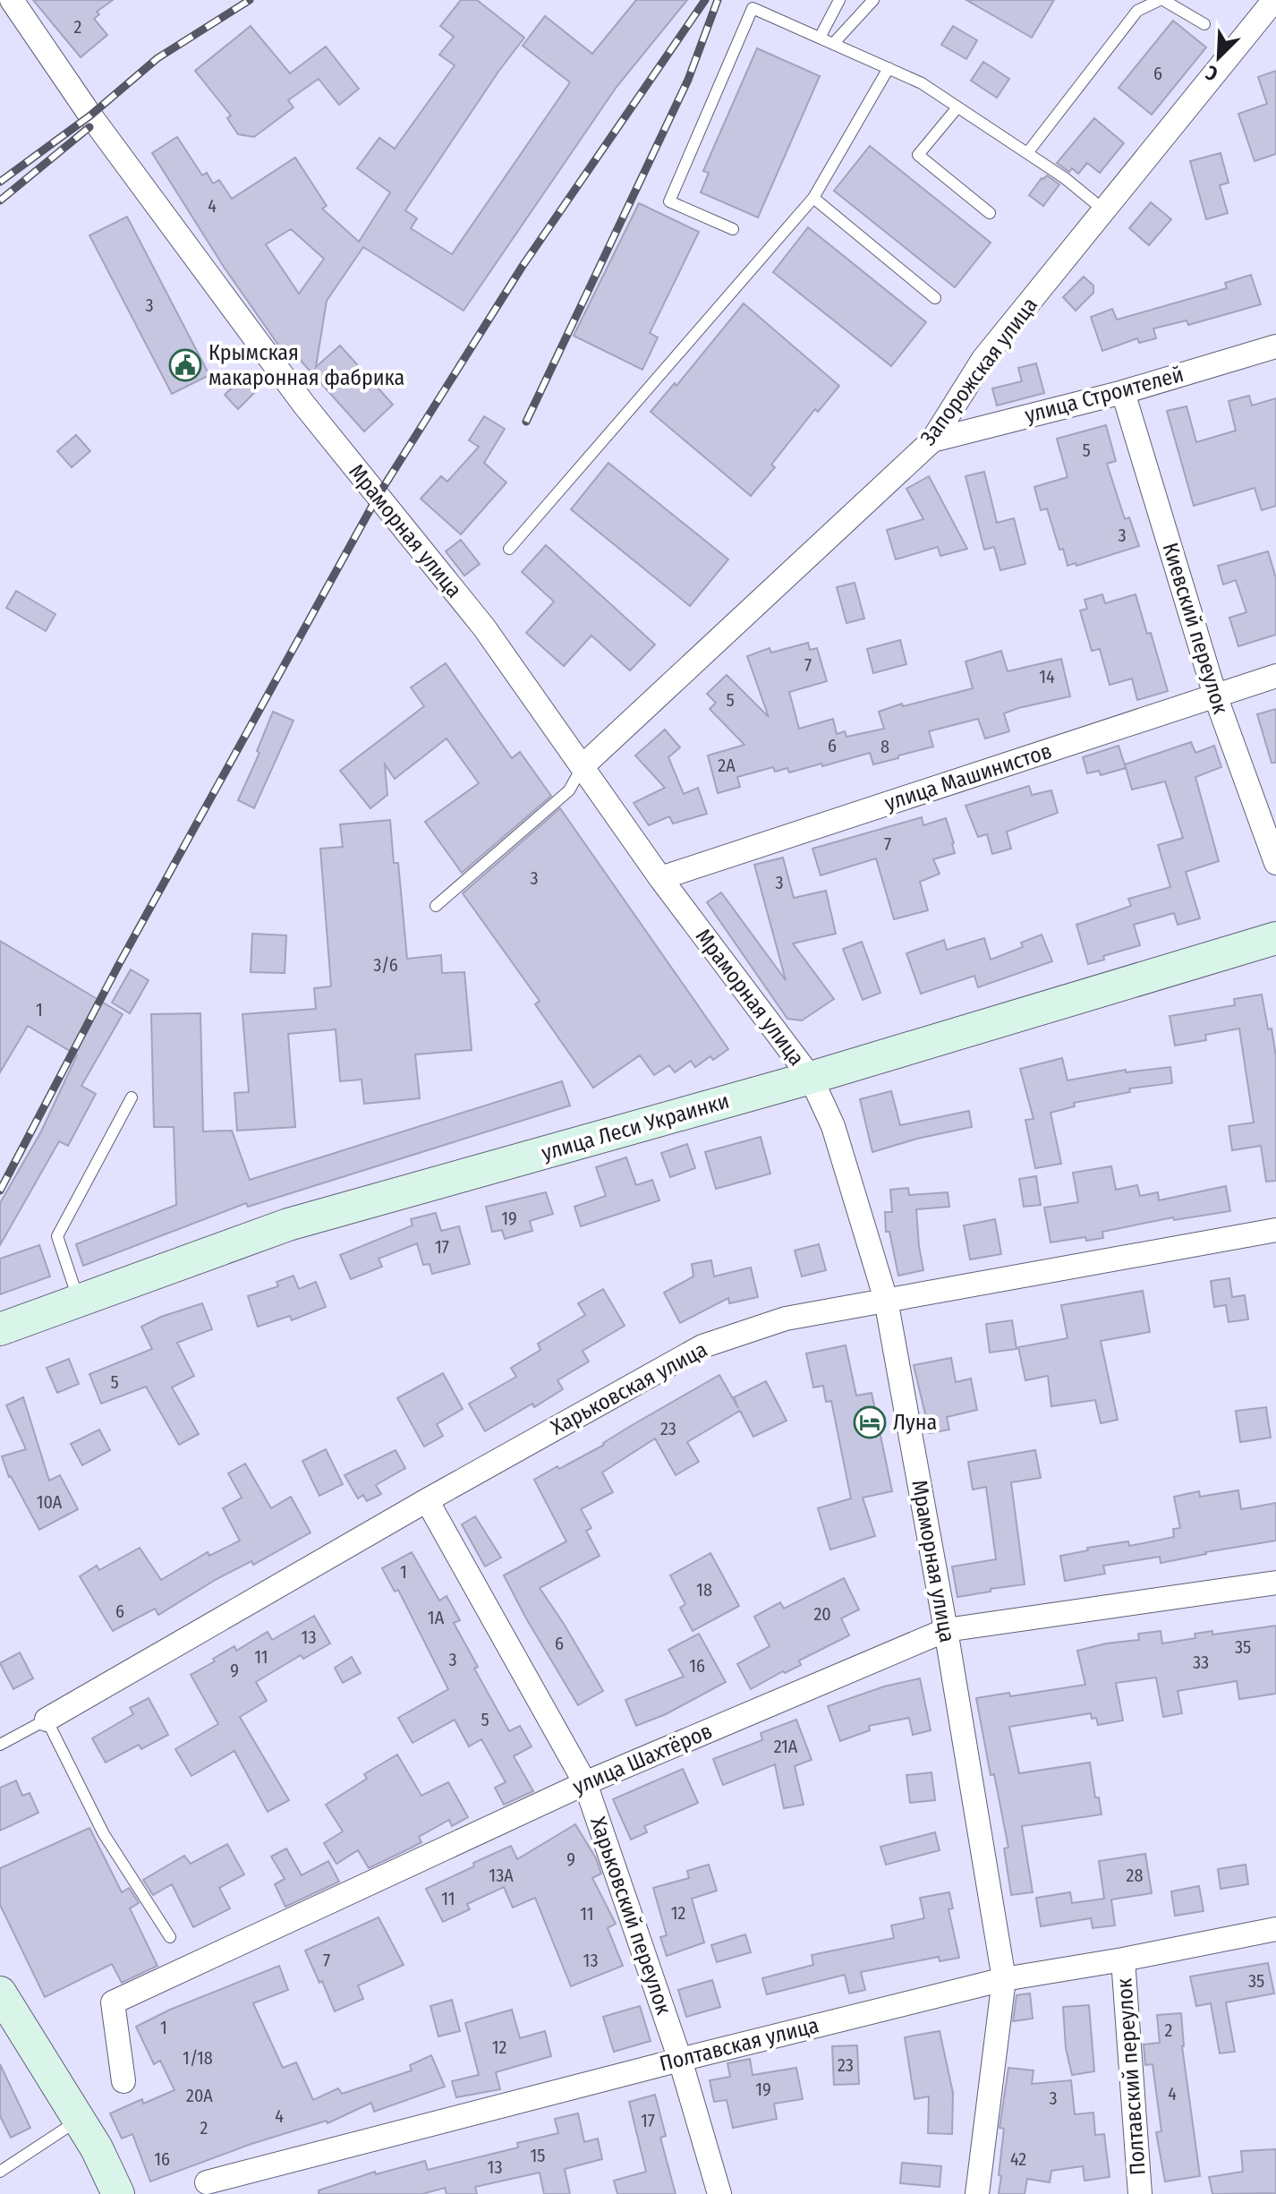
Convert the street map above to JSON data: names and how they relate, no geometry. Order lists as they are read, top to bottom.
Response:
{
  "streets": {
    "main road": ["улица Леси Украинки"],
    "street": [
      "Запорожская улица",
      "улица Строителей",
      "Мраморная улица",
      "Киевский переулок",
      "улица Машинистов",
      "Харьковская улица",
      "улица Шахтёров",
      "Харьковский переулок",
      "Полтавская улица",
      "Полтавский переулок"
    ]
  },
  "crossings": [
    ["Запорожская улица", "улица Строителей"],
    ["Запорожская улица", "Мраморная улица"],
    ["улица Строителей", "Киевский переулок"],
    ["Мраморная улица", "улица Машинистов"],
    ["Мраморная улица", "улица Леси Украинки"],
    ["Мраморная улица", "Харьковская улица"],
    ["Мраморная улица", "улица Шахтёров"],
    ["Мраморная улица", "Полтавская улица"],
    ["Киевский переулок", "улица Машинистов"],
    ["Харьковская улица", "Харьковский переулок"],
    ["улица Шахтёров", "Харьковский переулок"],
    ["Харьковский переулок", "Полтавская улица"],
    ["Полтавская улица", "Полтавский переулок"]
  ],
  "places": {
    "public building": ["Крымская макаронная фабрика"],
    "hotel": ["Луна"]
  },
  "house_numbers": [
    "2",
    "6",
    "4",
    "3",
    "5",
    "3",
    "7",
    "14",
    "5",
    "6",
    "8",
    "2А",
    "7",
    "3",
    "3",
    "3/6",
    "1",
    "19",
    "17",
    "5",
    "23",
    "10А",
    "1",
    "18",
    "6",
    "20",
    "1А",
    "13",
    "6",
    "35",
    "11",
    "3",
    "33",
    "16",
    "9",
    "5",
    "21А",
    "9",
    "13А",
    "28",
    "11",
    "12",
    "11",
    "7",
    "13",
    "35",
    "1",
    "2",
    "12",
    "1/18",
    "23",
    "19",
    "4",
    "20А",
    "3",
    "4",
    "17",
    "2",
    "15",
    "16",
    "42",
    "13"
  ],
  "north": "bottom left"
}
